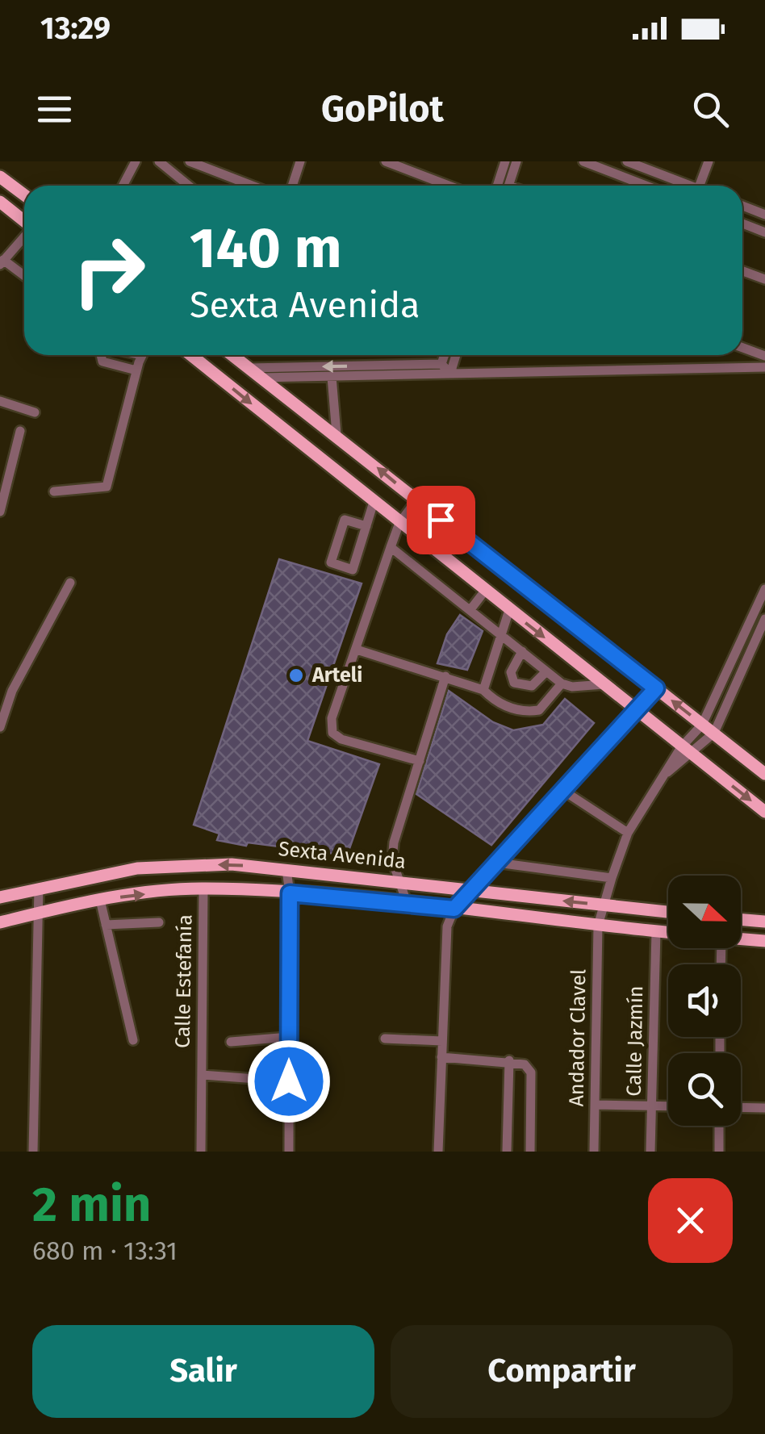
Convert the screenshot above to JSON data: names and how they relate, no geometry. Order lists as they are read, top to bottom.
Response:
{
  "streets": {
    "main road": ["Sexta Avenida"],
    "street": ["Calle Estefanía", "Andador Clavel", "Calle Jazmín"]
  },
  "crossings": [
    ["Sexta Avenida", "Calle Estefanía"],
    ["Sexta Avenida", "Andador Clavel"],
    ["Sexta Avenida", "Calle Jazmín"]
  ],
  "places": ["Arteli"],
  "north": "right",
  "page": {
    "status": "13:29",
    "header": "GoPilot",
    "turn": ["140 m", "Sexta Avenida"],
    "heading": ["2 min", "680 m · 13:31"],
    "buttons": ["Salir", "Compartir"]
  }
}
